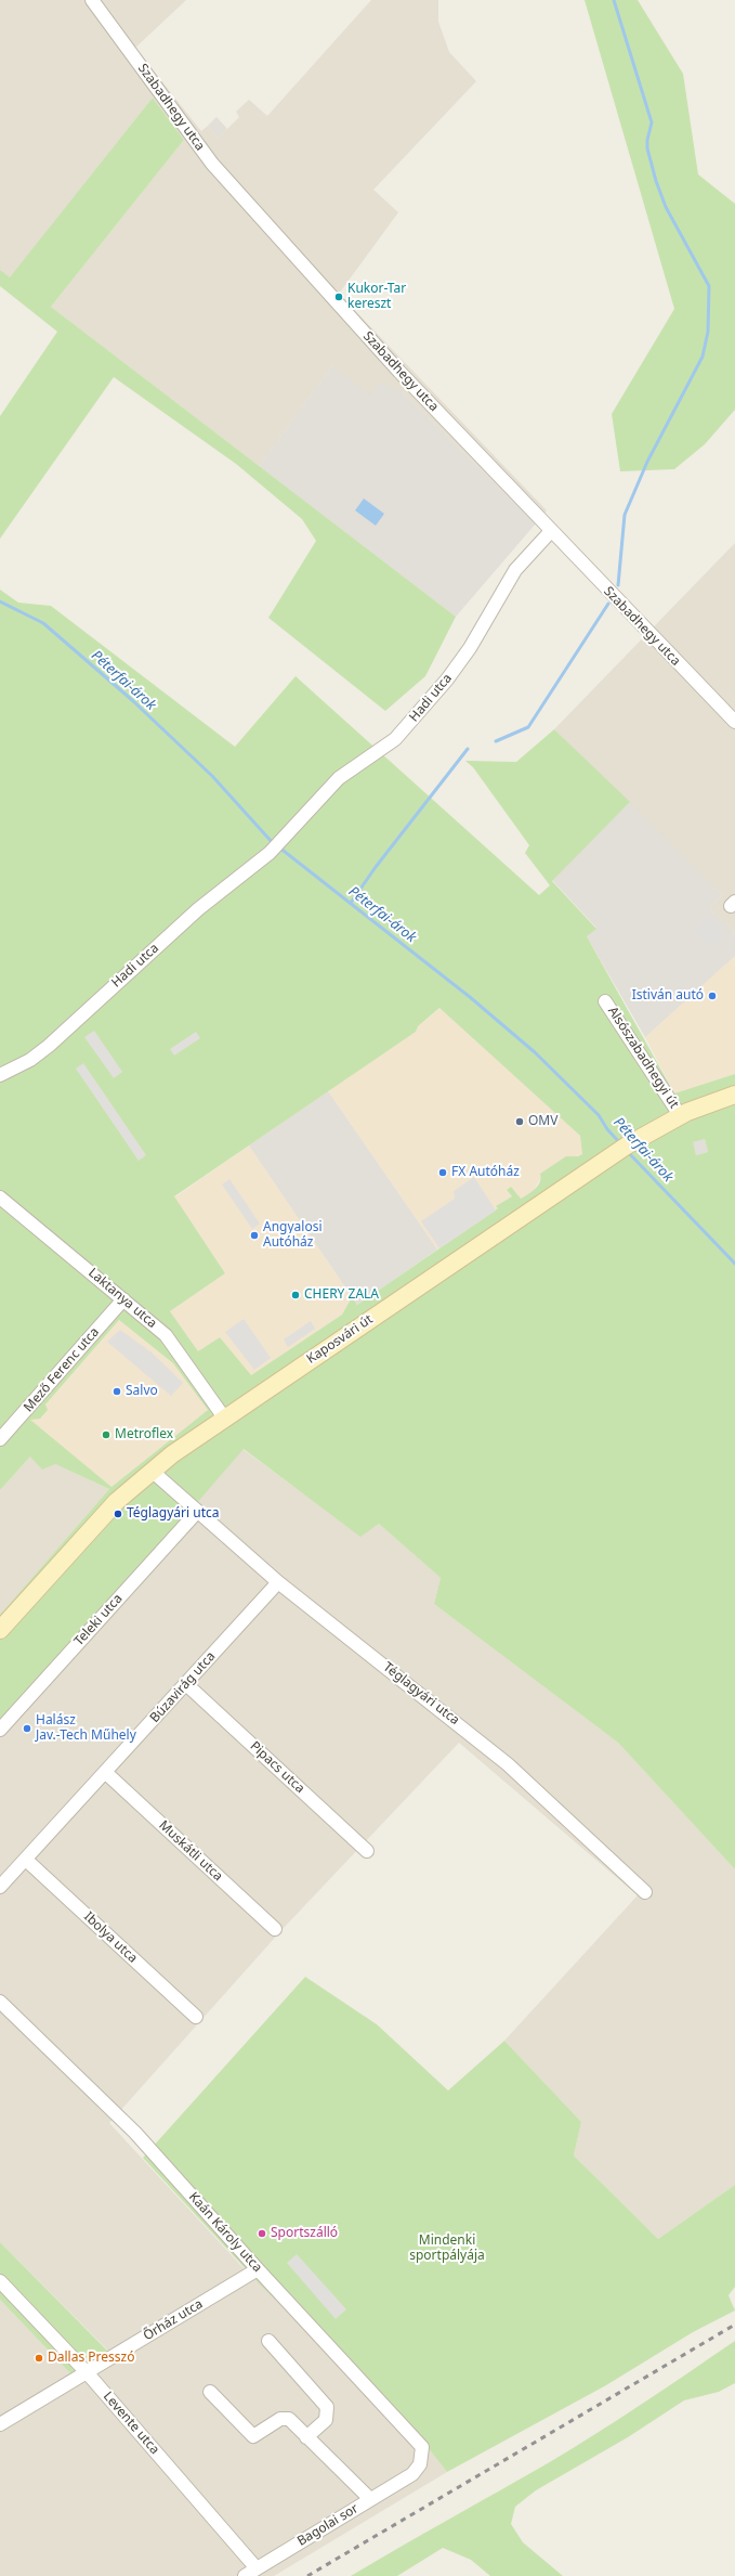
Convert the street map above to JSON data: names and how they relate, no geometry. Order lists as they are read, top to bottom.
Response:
{
  "streets": {
    "main road": ["Kaposvári út"],
    "street": [
      "Szabadhegy utca",
      "Hadi utca",
      "Alsószabadhegyi út",
      "Laktanya utca",
      "Mező Ferenc utca",
      "Teleki utca",
      "Búzavirág utca",
      "Téglagyári utca",
      "Pipacs utca",
      "Muskátli utca",
      "Ibolya utca",
      "Kaán Károly utca",
      "Őrház utca",
      "Levente utca",
      "Bagolai sor"
    ]
  },
  "crossings": [
    ["Szabadhegy utca", "Hadi utca"],
    ["Alsószabadhegyi út", "Kaposvári út"],
    ["Laktanya utca", "Kaposvári út"],
    ["Laktanya utca", "Mező Ferenc utca"],
    ["Kaposvári út", "Téglagyári utca"],
    ["Teleki utca", "Téglagyári utca"],
    ["Búzavirág utca", "Téglagyári utca"],
    ["Búzavirág utca", "Pipacs utca"],
    ["Búzavirág utca", "Muskátli utca"],
    ["Búzavirág utca", "Ibolya utca"],
    ["Kaán Károly utca", "Őrház utca"],
    ["Kaán Károly utca", "Bagolai sor"],
    ["Őrház utca", "Levente utca"],
    ["Levente utca", "Bagolai sor"]
  ],
  "water": ["Péterfai-árok"],
  "parks": ["Mindenki sportpályája"],
  "places": [
    "Kukor-Tar kereszt",
    "Istiván autó",
    "OMV",
    "FX Autóház",
    "Angyalosi Autóház",
    "CHERY ZALA",
    "Salvo",
    "Metroflex",
    "Téglagyári utca",
    "Halász Jav.-Tech Műhely",
    "Sportszálló",
    "Dallas Presszó"
  ]
}
